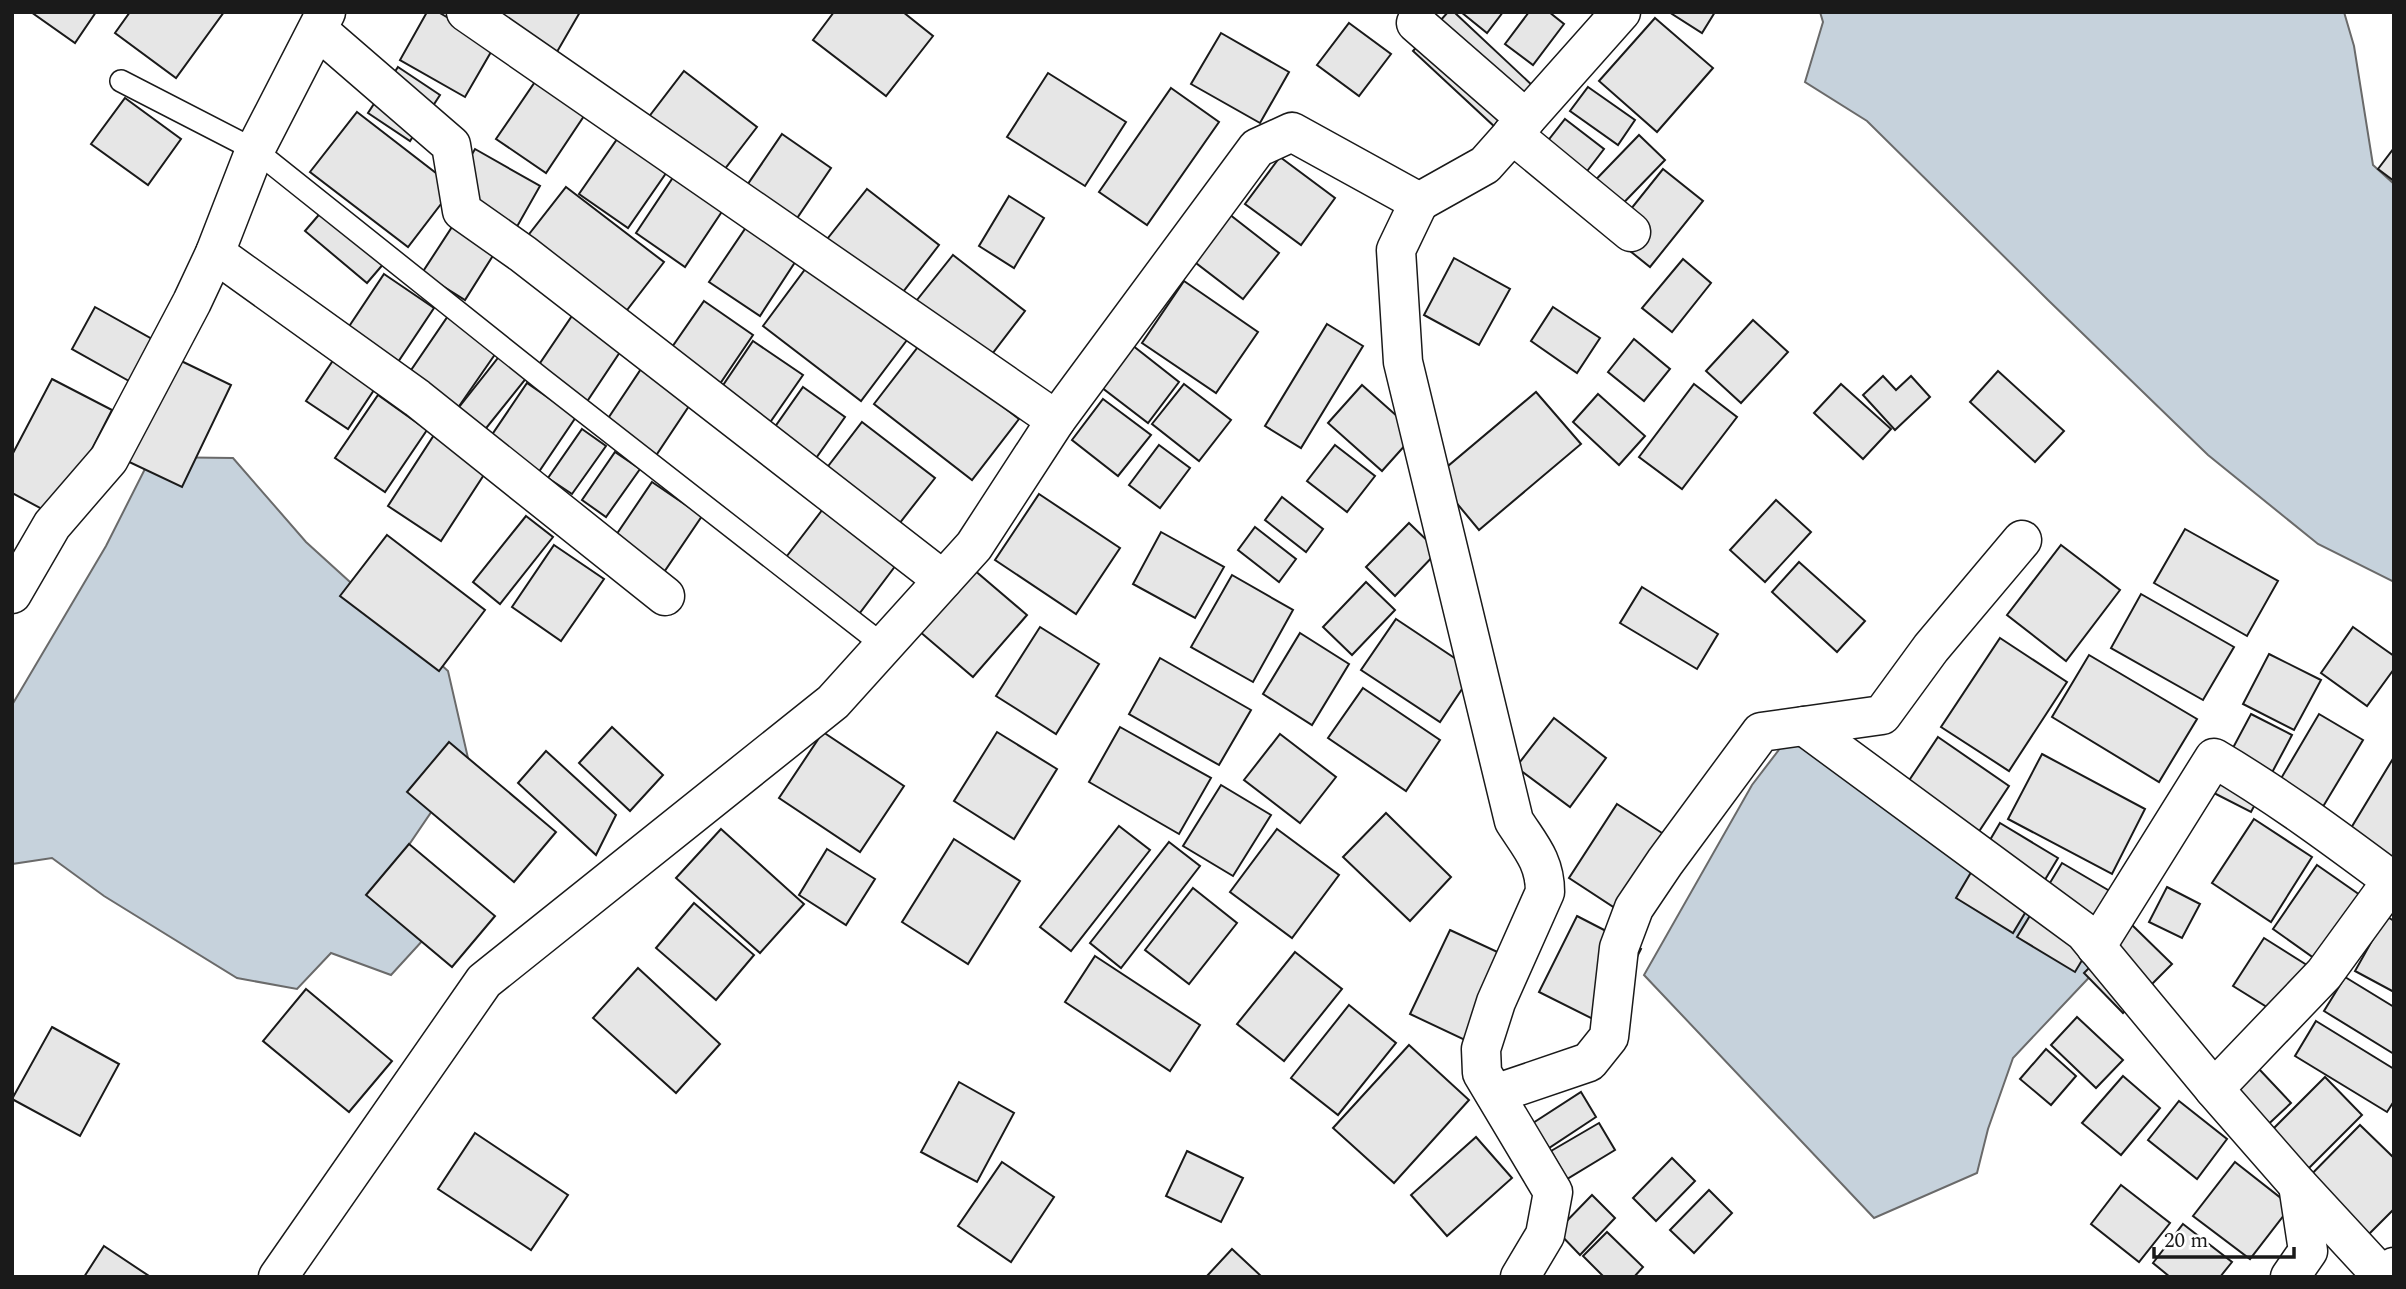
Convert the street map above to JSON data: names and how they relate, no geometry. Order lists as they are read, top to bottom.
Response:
{
  "scale_bar": "20 m"
}
